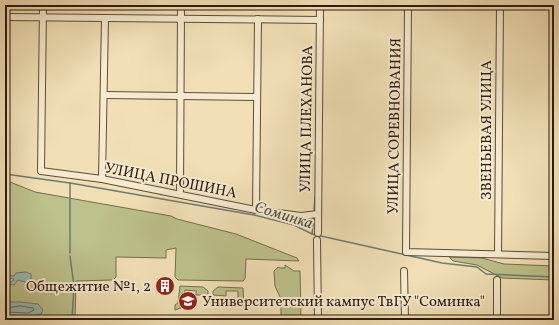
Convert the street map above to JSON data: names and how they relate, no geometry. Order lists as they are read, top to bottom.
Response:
{
  "streets": {
    "street": [
      "УЛИЦА ПЛЕХАНОВА",
      "УЛИЦА СОРЕВНОВАНИЯ",
      "ЗВЕНЬЕВАЯ УЛИЦА",
      "УЛИЦА ПРОШИНА"
    ]
  },
  "crossings": [
    ["УЛИЦА ПЛЕХАНОВА", "УЛИЦА ПРОШИНА"],
    ["УЛИЦА СОРЕВНОВАНИЯ", "ЗВЕНЬЕВАЯ УЛИЦА"]
  ],
  "water": ["Соминка"],
  "places": {
    "building": ["Общежитие №1, 2"],
    "school or university": ["Университетский кампус ТвГУ \"Соминка\""]
  }
}
